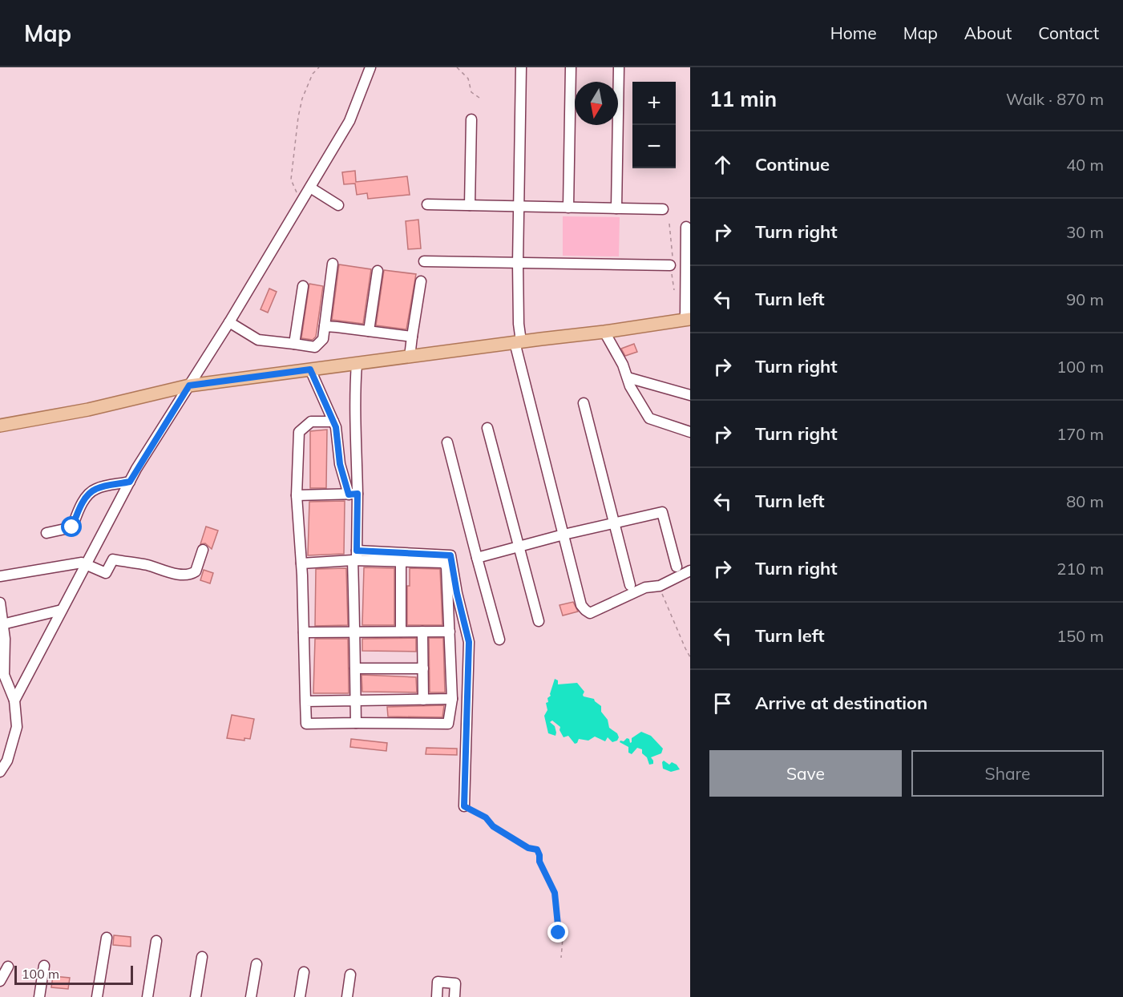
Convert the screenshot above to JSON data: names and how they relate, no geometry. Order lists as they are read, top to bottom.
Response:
{
  "scale_bar": "100 m",
  "north": "bottom",
  "page": {
    "header": "Map",
    "nav": [
      "Home",
      "Map",
      "About",
      "Contact"
    ],
    "heading": ["11 min", "Walk · 870 m"],
    "map_buttons": ["+", "−"],
    "list": [
      ["Continue", "40 m"],
      ["Turn right", "30 m"],
      ["Turn left", "90 m"],
      ["Turn right", "100 m"],
      ["Turn right", "170 m"],
      ["Turn left", "80 m"],
      ["Turn right", "210 m"],
      ["Turn left", "150 m"],
      "Arrive at destination"
    ],
    "buttons": ["Save", "Share"],
    "scale": "100 m"
  }
}
